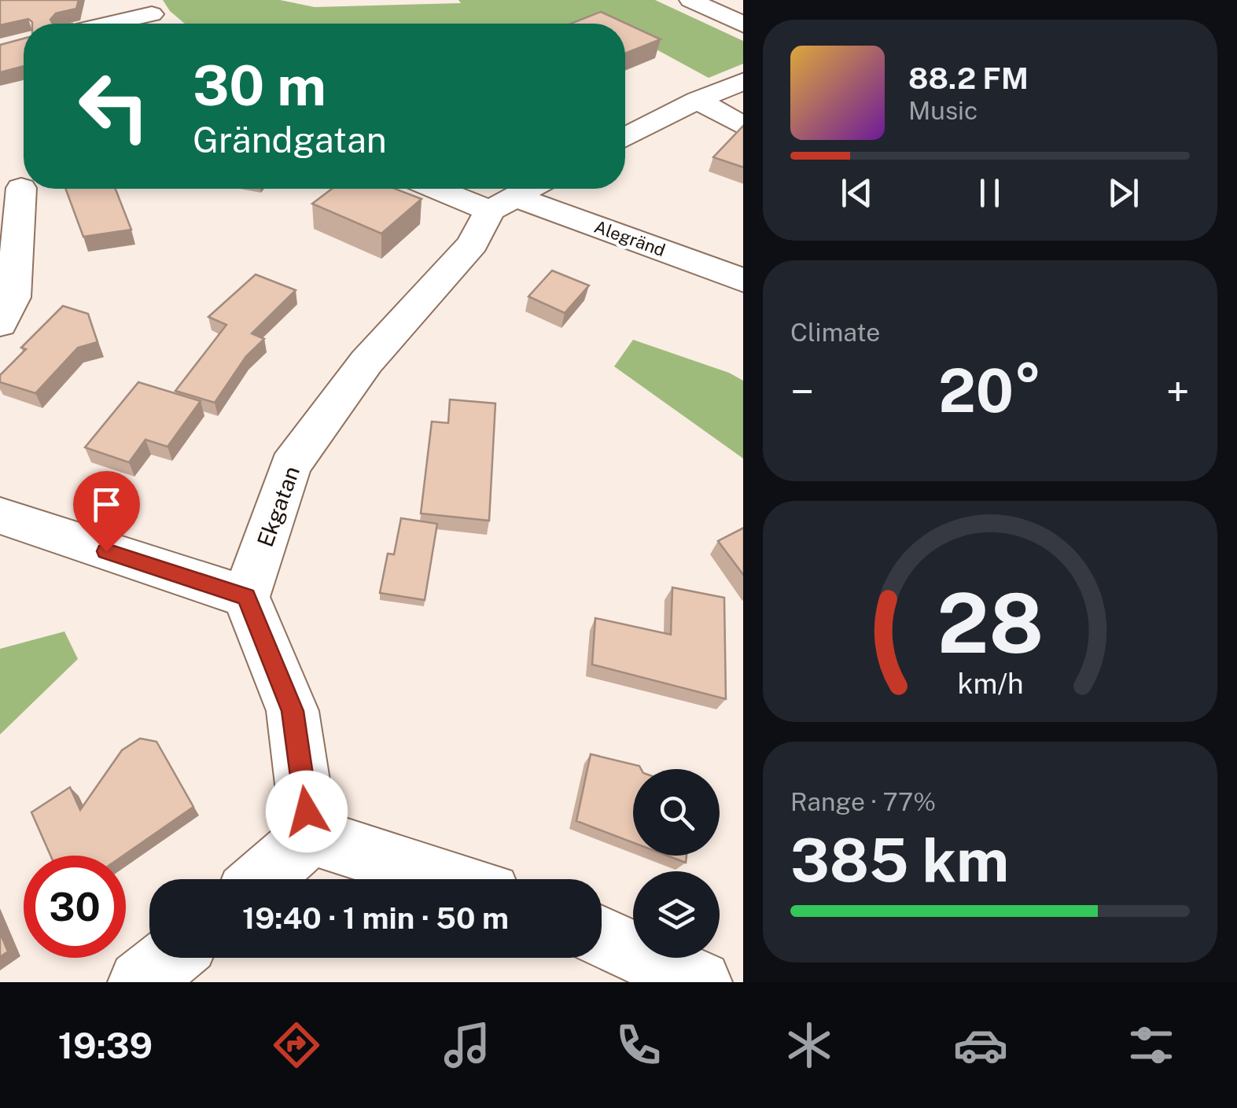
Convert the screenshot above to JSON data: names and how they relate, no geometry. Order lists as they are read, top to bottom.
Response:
{
  "streets": {
    "street": ["Alegränd", "Ekgatan"]
  },
  "crossings": [
    ["Alegränd", "Ekgatan"]
  ],
  "page": {
    "turn": ["30 m", "Grändgatan"],
    "song": ["88.2 FM", "Music"],
    "tile": [
      "Climate",
      ["Range · 77%", "385 km"]
    ],
    "heat": ["−", "20°", "+"],
    "limit": "30",
    "trip": "19:40 · 1 min · 50 m",
    "tabs": "19:39",
    "gauge": ["28", "km/h"]
  }
}
